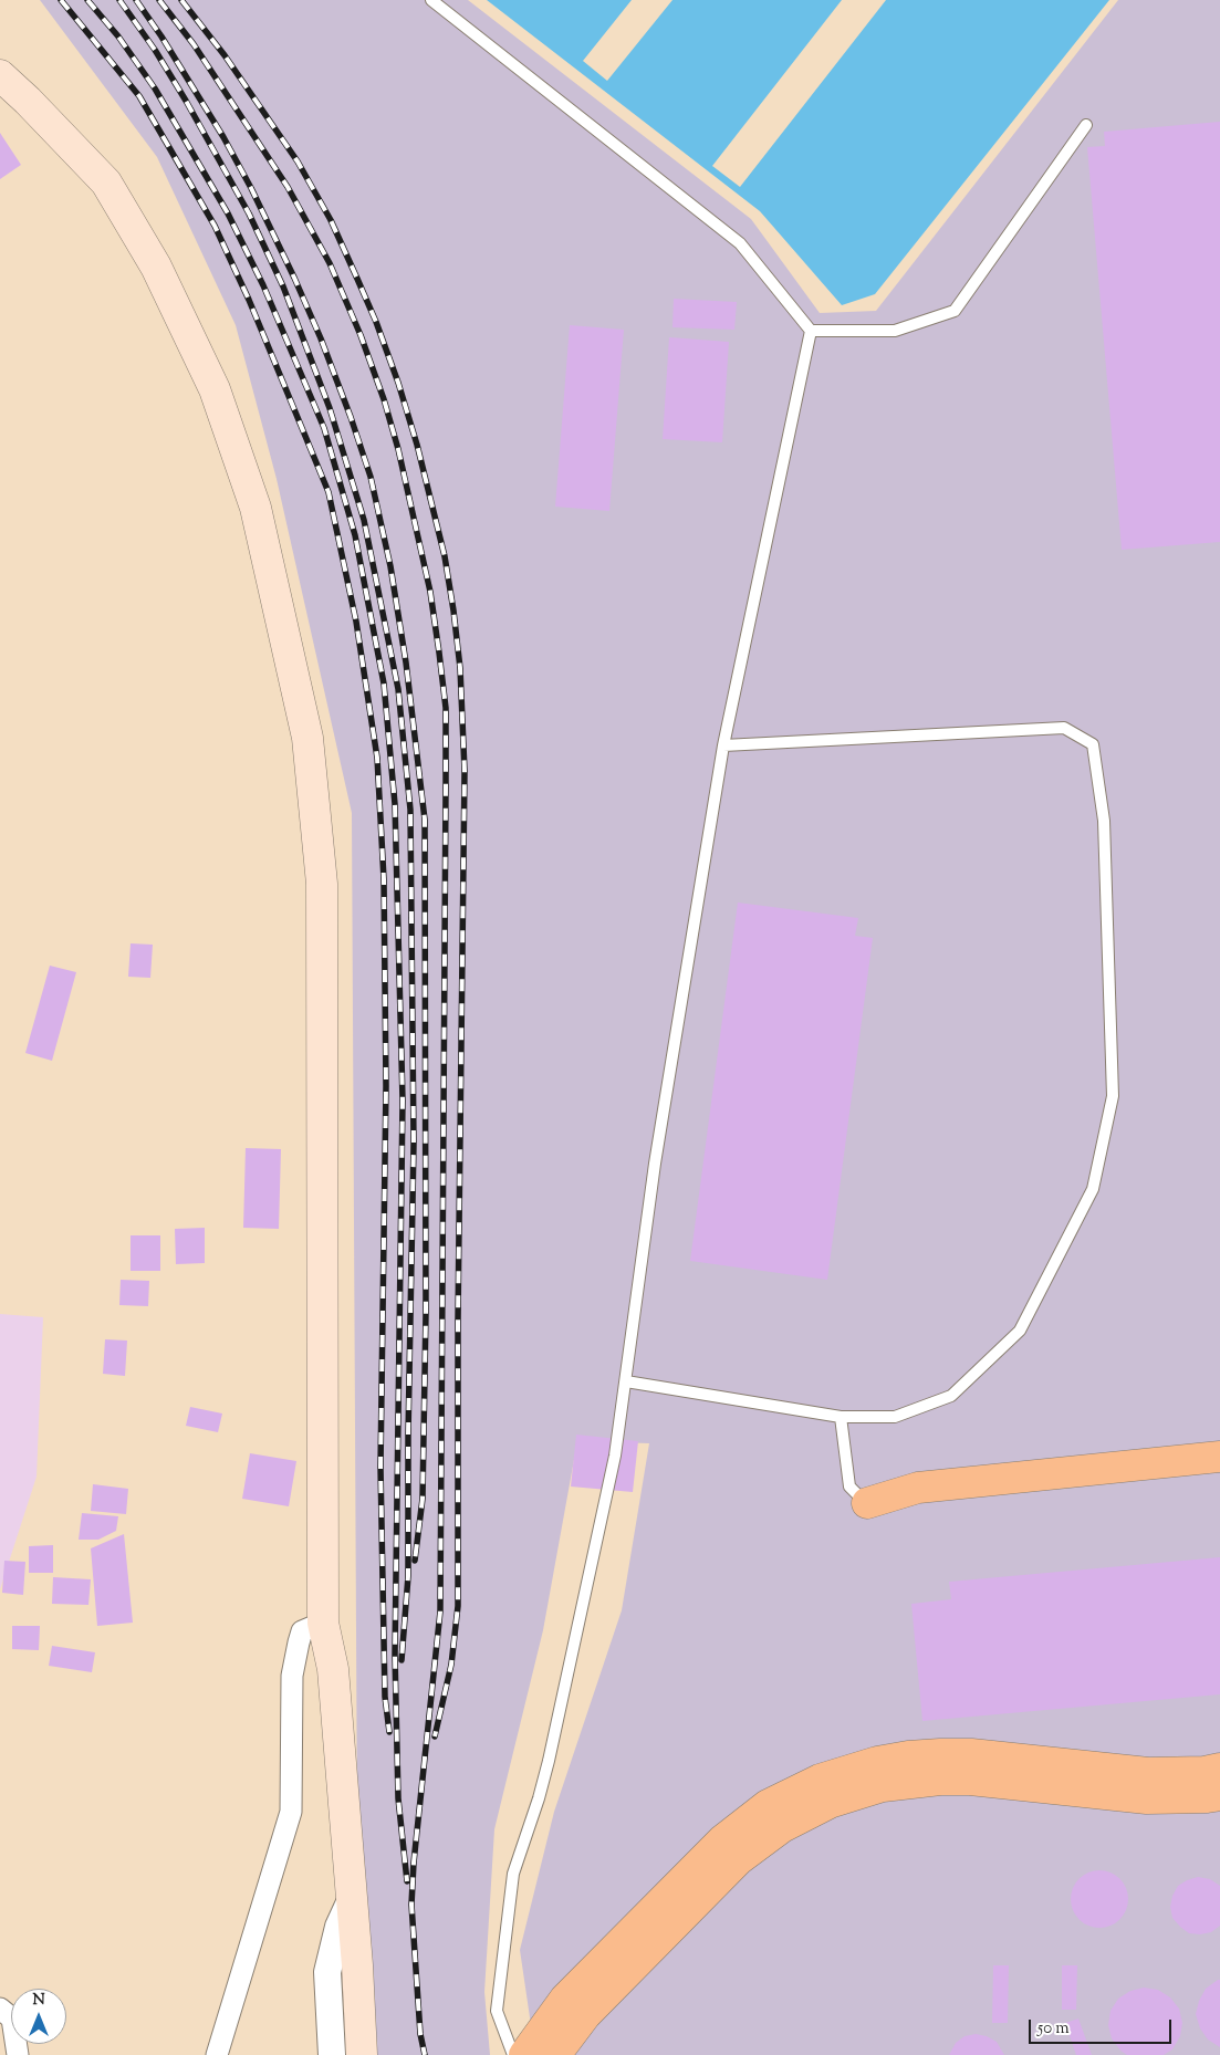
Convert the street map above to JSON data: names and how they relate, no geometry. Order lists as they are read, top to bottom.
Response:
{
  "scale_bar": "50 m",
  "north": "top"
}
